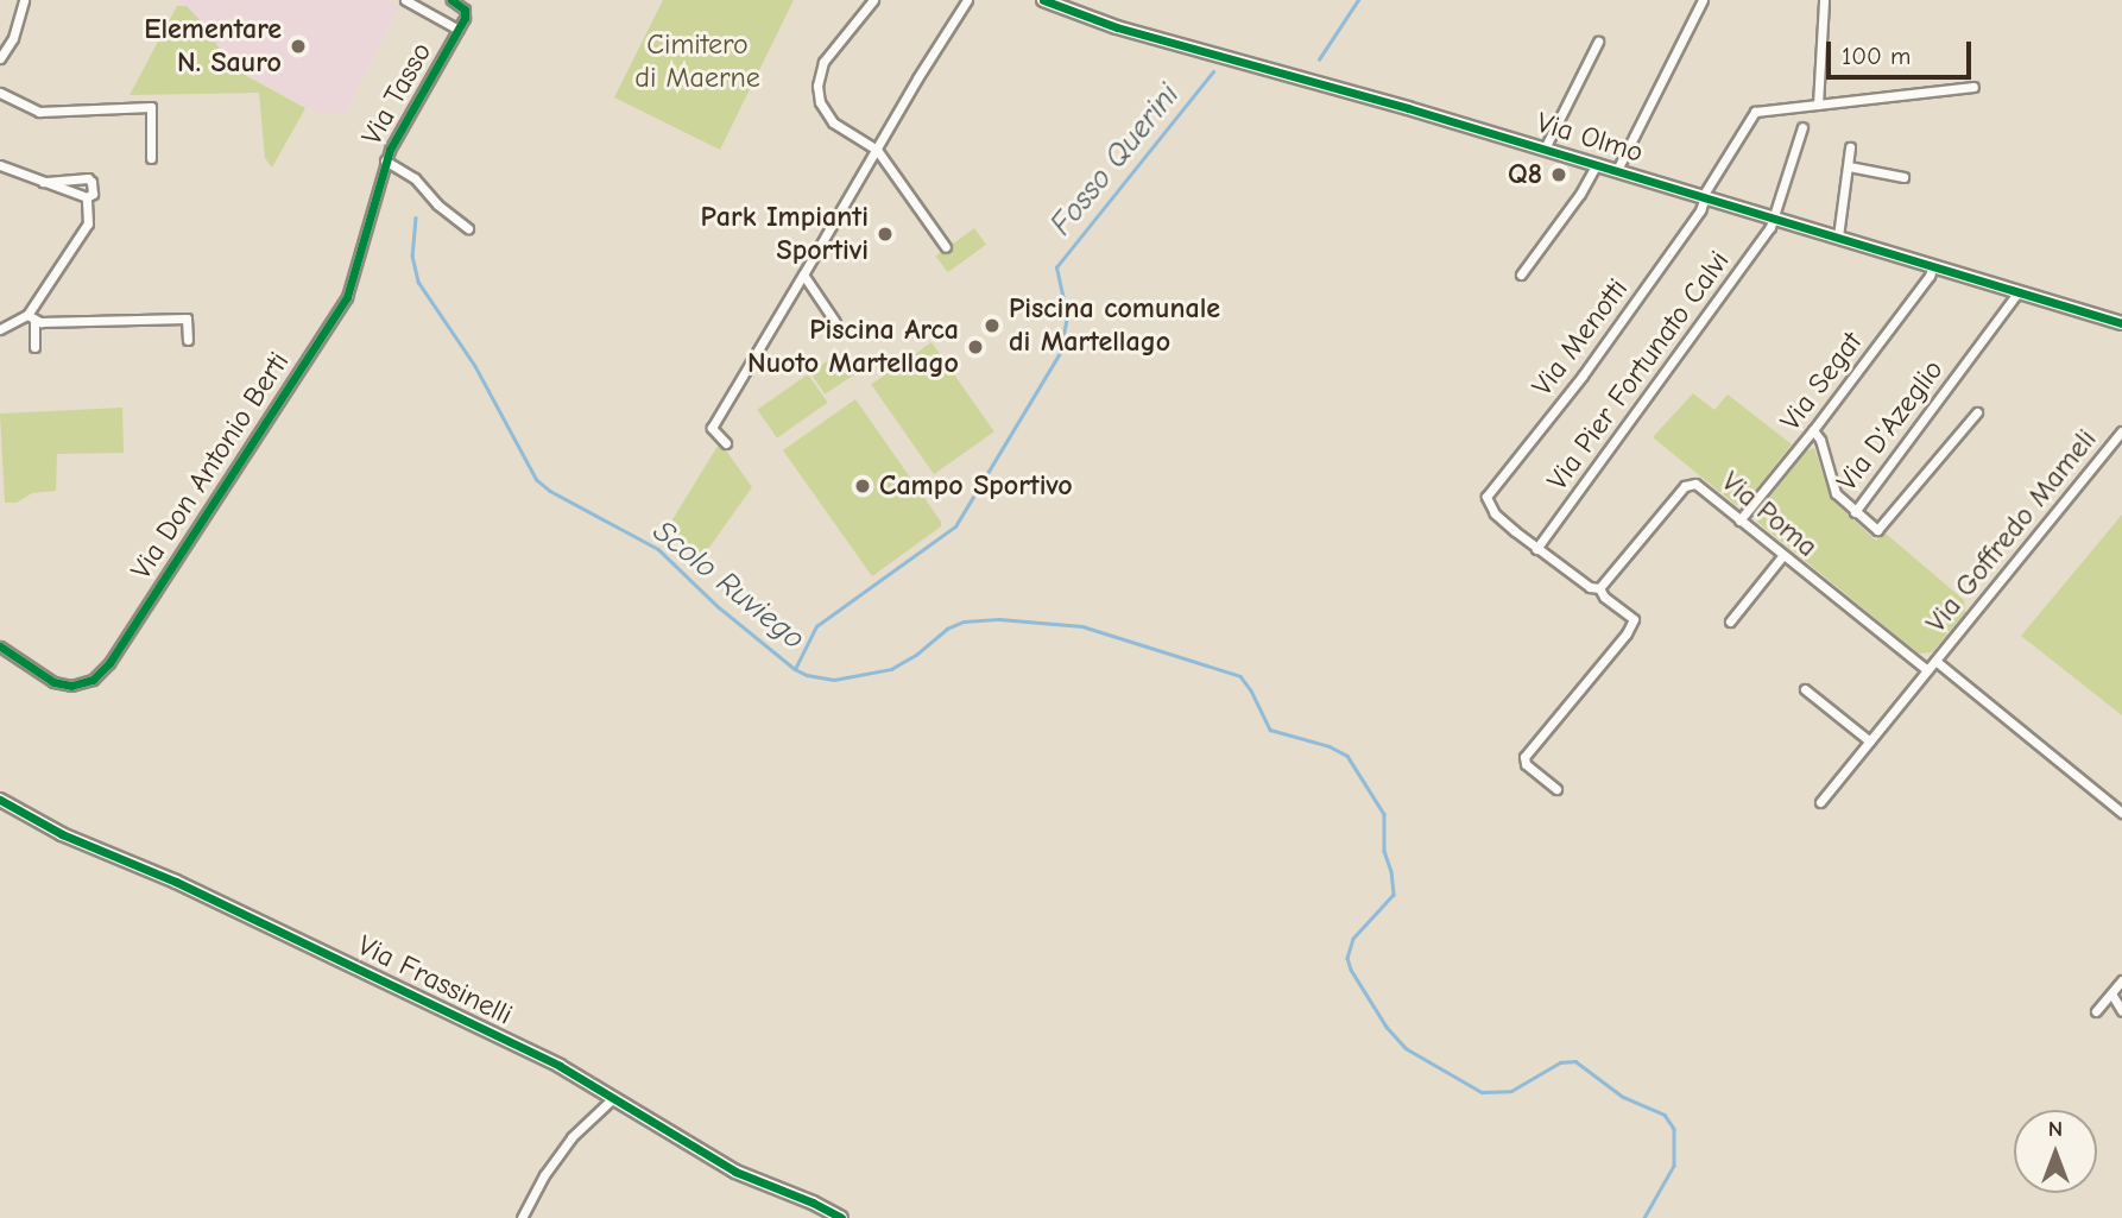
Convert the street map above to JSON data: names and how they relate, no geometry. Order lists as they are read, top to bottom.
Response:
{
  "streets": {
    "street": [
      "Via Tasso",
      "Via Olmo",
      "Via Menotti",
      "Via Pier Fortunato Calvi",
      "Via Segat",
      "Via D'Azeglio",
      "Via Don Antonio Berti",
      "Via Poma",
      "Via Goffredo Mameli",
      "Via Frassinelli"
    ]
  },
  "crossings": [
    ["Via Tasso", "Via Don Antonio Berti"],
    ["Via Olmo", "Via Menotti"],
    ["Via Olmo", "Via Pier Fortunato Calvi"],
    ["Via Olmo", "Via Segat"],
    ["Via Olmo", "Via D'Azeglio"],
    ["Via Menotti", "Via Pier Fortunato Calvi"],
    ["Via Segat", "Via D'Azeglio"],
    ["Via Segat", "Via Poma"],
    ["Via Poma", "Via Goffredo Mameli"]
  ],
  "water": ["Fosso Querini", "Scolo Ruviego"],
  "parks": ["Cimitero di Maerne"],
  "places": [
    "Elementare N. Sauro",
    "Q8",
    "Park Impianti Sportivi",
    "Piscina comunale di Martellago",
    "Piscina Arca Nuoto Martellago",
    "Campo Sportivo"
  ],
  "scale_bar": "100 m",
  "north": "top"
}
